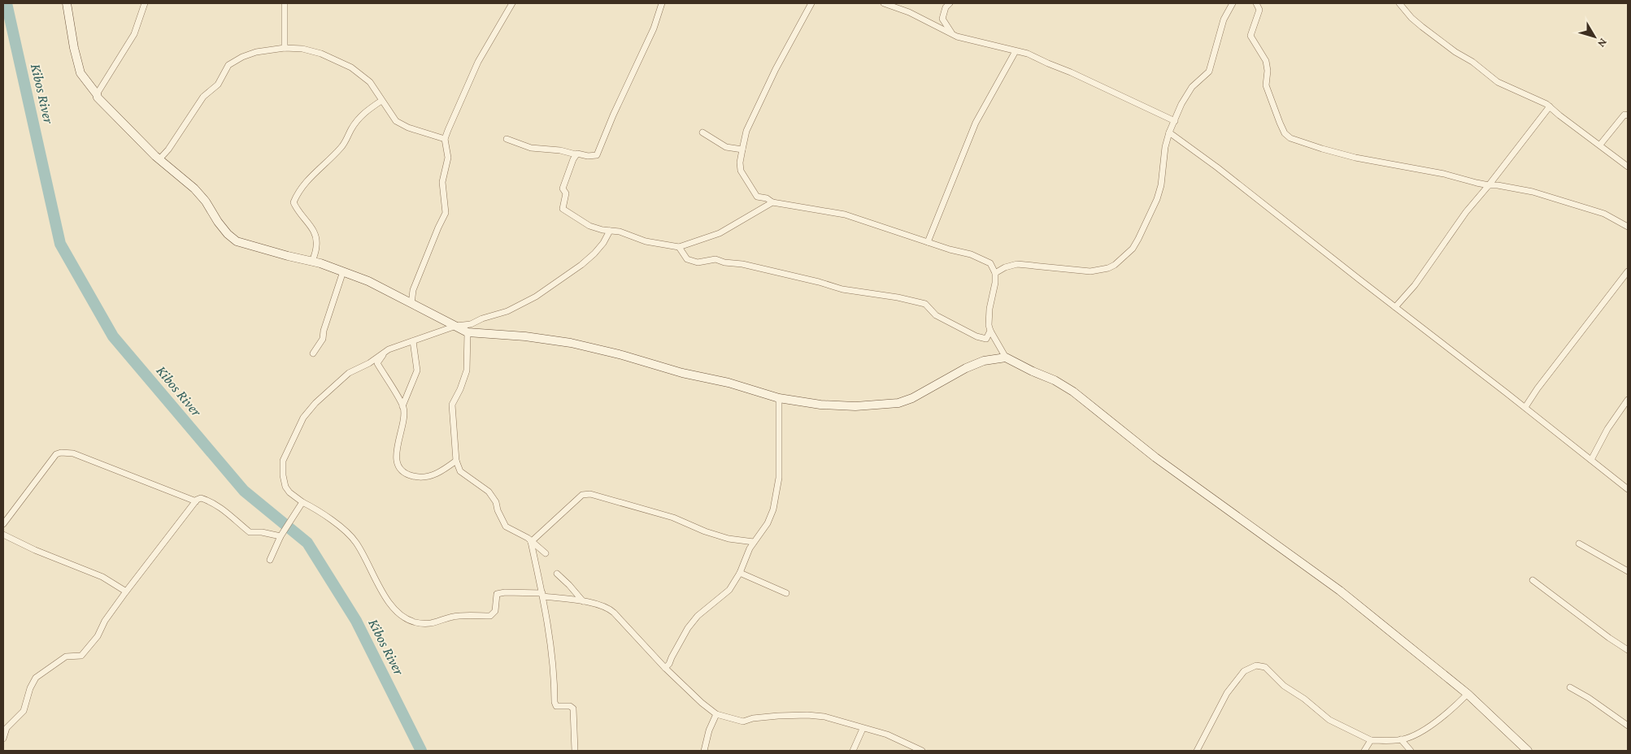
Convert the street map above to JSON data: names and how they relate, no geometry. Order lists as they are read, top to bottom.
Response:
{
  "water": ["Kibos River"],
  "north": "bottom right"
}
